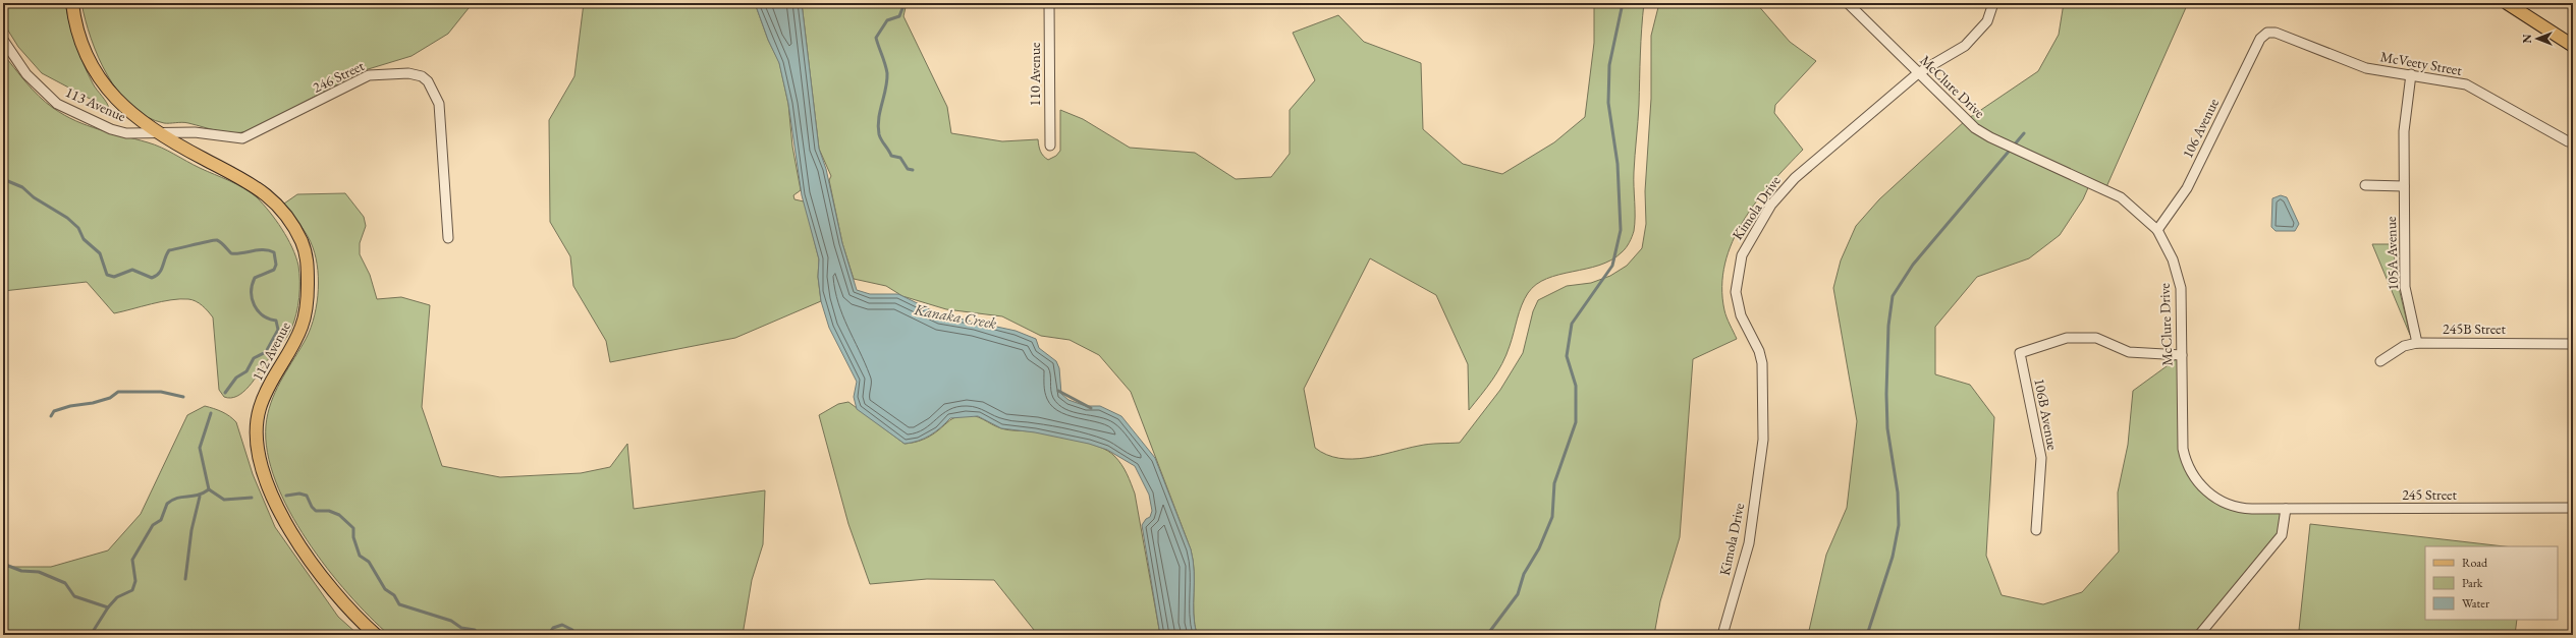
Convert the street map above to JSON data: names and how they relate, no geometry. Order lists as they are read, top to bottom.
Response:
{
  "streets": {
    "main road": ["112 Avenue"],
    "street": [
      "McVeety Street",
      "110 Avenue",
      "246 Street",
      "McClure Drive",
      "113 Avenue",
      "106 Avenue",
      "Kimola Drive",
      "105A Avenue",
      "245B Street",
      "106B Avenue",
      "245 Street"
    ]
  },
  "crossings": [
    ["McVeety Street", "106 Avenue"],
    ["McVeety Street", "105A Avenue"],
    ["246 Street", "113 Avenue"],
    ["246 Street", "112 Avenue"],
    ["McClure Drive", "106 Avenue"],
    ["McClure Drive", "Kimola Drive"],
    ["McClure Drive", "106B Avenue"],
    ["McClure Drive", "245 Street"],
    ["113 Avenue", "112 Avenue"],
    ["105A Avenue", "245B Street"]
  ],
  "water": ["Kanaka Creek"],
  "legend": ["Road", "Park", "Water"],
  "north": "left"
}
